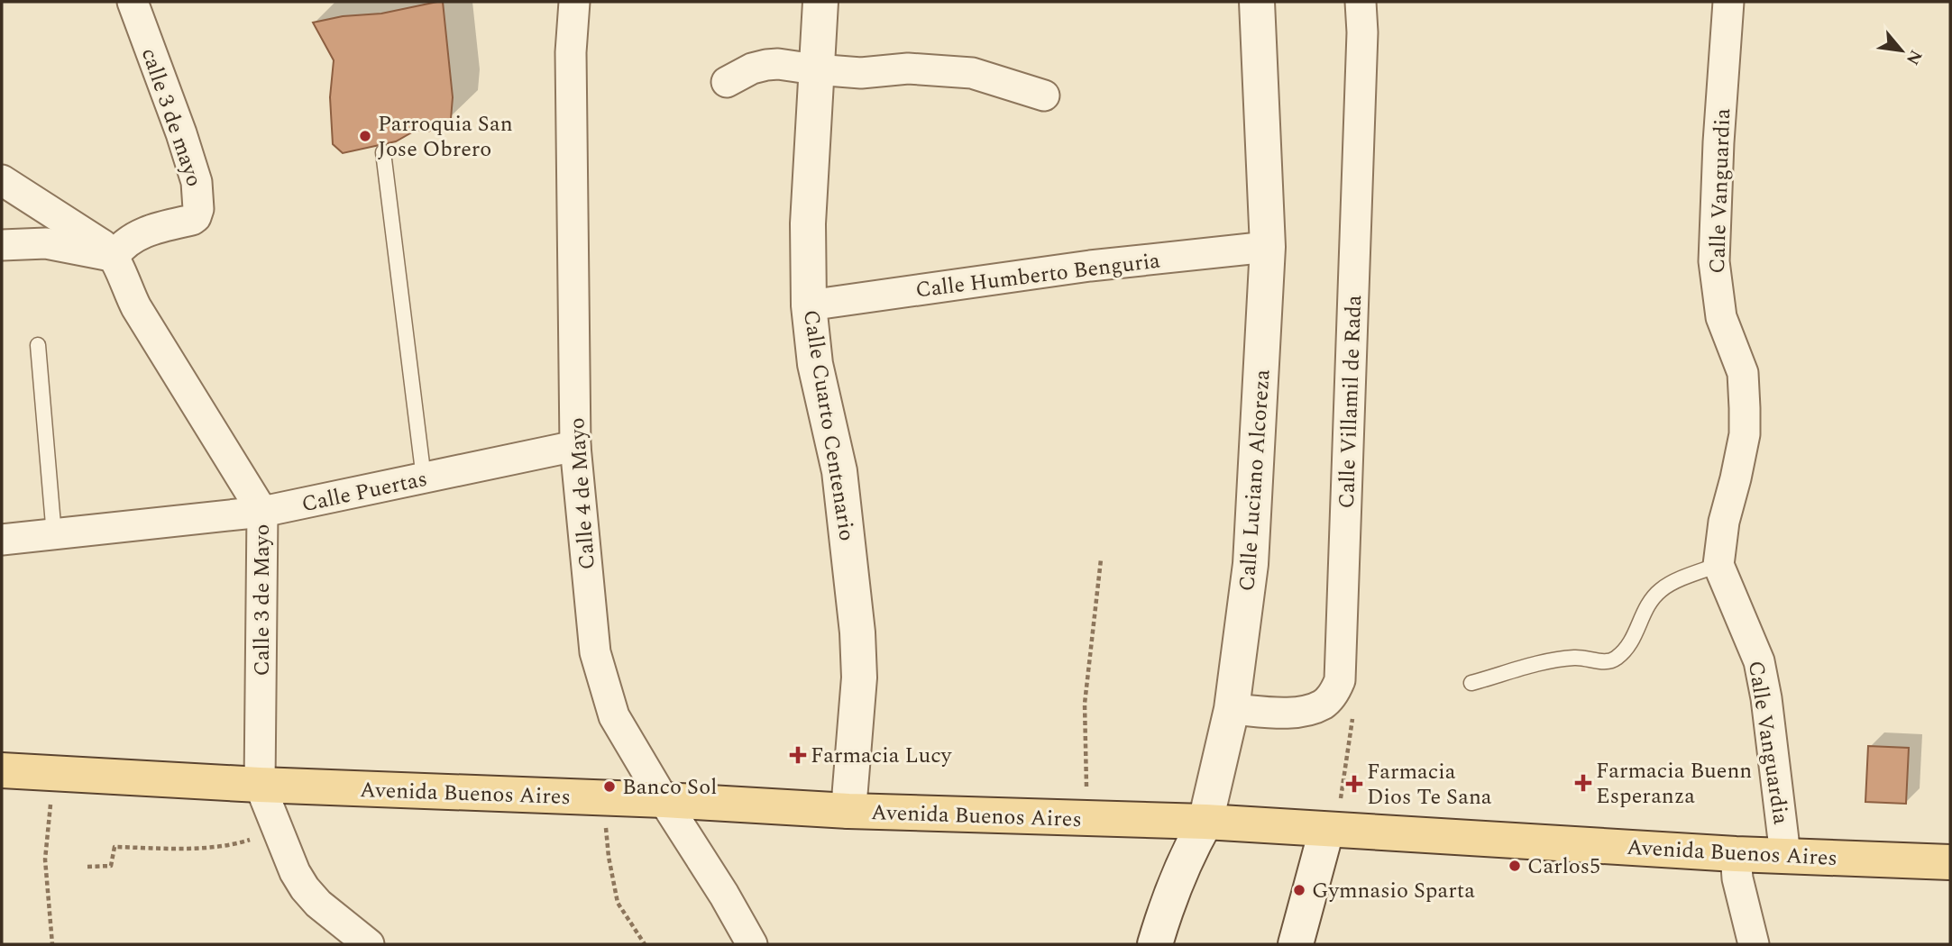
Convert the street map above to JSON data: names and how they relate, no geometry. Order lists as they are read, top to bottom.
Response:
{
  "streets": {
    "main road": ["Avenida Buenos Aires"],
    "street": [
      "calle 3 de mayo",
      "Calle Vanguardia",
      "Calle Humberto Benguria",
      "Calle Villamil de Rada",
      "Calle Cuarto Centenario",
      "Calle Luciano Alcoreza",
      "Calle Puertas",
      "Calle 4 de Mayo",
      "Calle 3 de Mayo"
    ]
  },
  "crossings": [
    ["calle 3 de mayo", "Calle 3 de Mayo"],
    ["Calle Vanguardia", "Avenida Buenos Aires"],
    ["Calle Humberto Benguria", "Calle Cuarto Centenario"],
    ["Calle Humberto Benguria", "Calle Luciano Alcoreza"],
    ["Calle Cuarto Centenario", "Avenida Buenos Aires"],
    ["Calle Luciano Alcoreza", "Avenida Buenos Aires"],
    ["Calle Puertas", "Calle 4 de Mayo"],
    ["Calle Puertas", "Calle 3 de Mayo"],
    ["Calle 4 de Mayo", "Avenida Buenos Aires"],
    ["Calle 3 de Mayo", "Avenida Buenos Aires"]
  ],
  "places": {
    "other": [
      "Parroquia San Jose Obrero",
      "Banco Sol",
      "Carlos5",
      "Gymnasio Sparta"
    ],
    "health": ["Farmacia Lucy", "Farmacia Buenn Esperanza", "Farmacia Dios Te Sana"]
  },
  "north": "bottom right"
}
